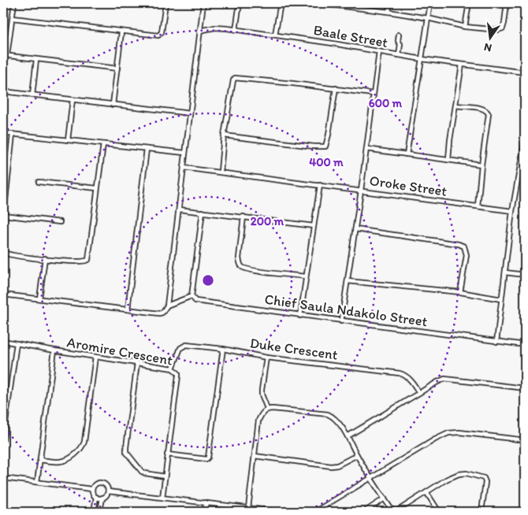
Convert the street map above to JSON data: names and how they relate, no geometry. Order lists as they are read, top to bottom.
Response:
{
  "streets": {
    "street": [
      "Baale Street",
      "Oroke Street",
      "Chief Saula Ndakolo Street",
      "Duke Crescent",
      "Aromire Crescent"
    ]
  },
  "crossings": [
    ["Duke Crescent", "Aromire Crescent"]
  ],
  "north": "bottom",
  "rings": ["600 m", "400 m", "200 m"]
}
